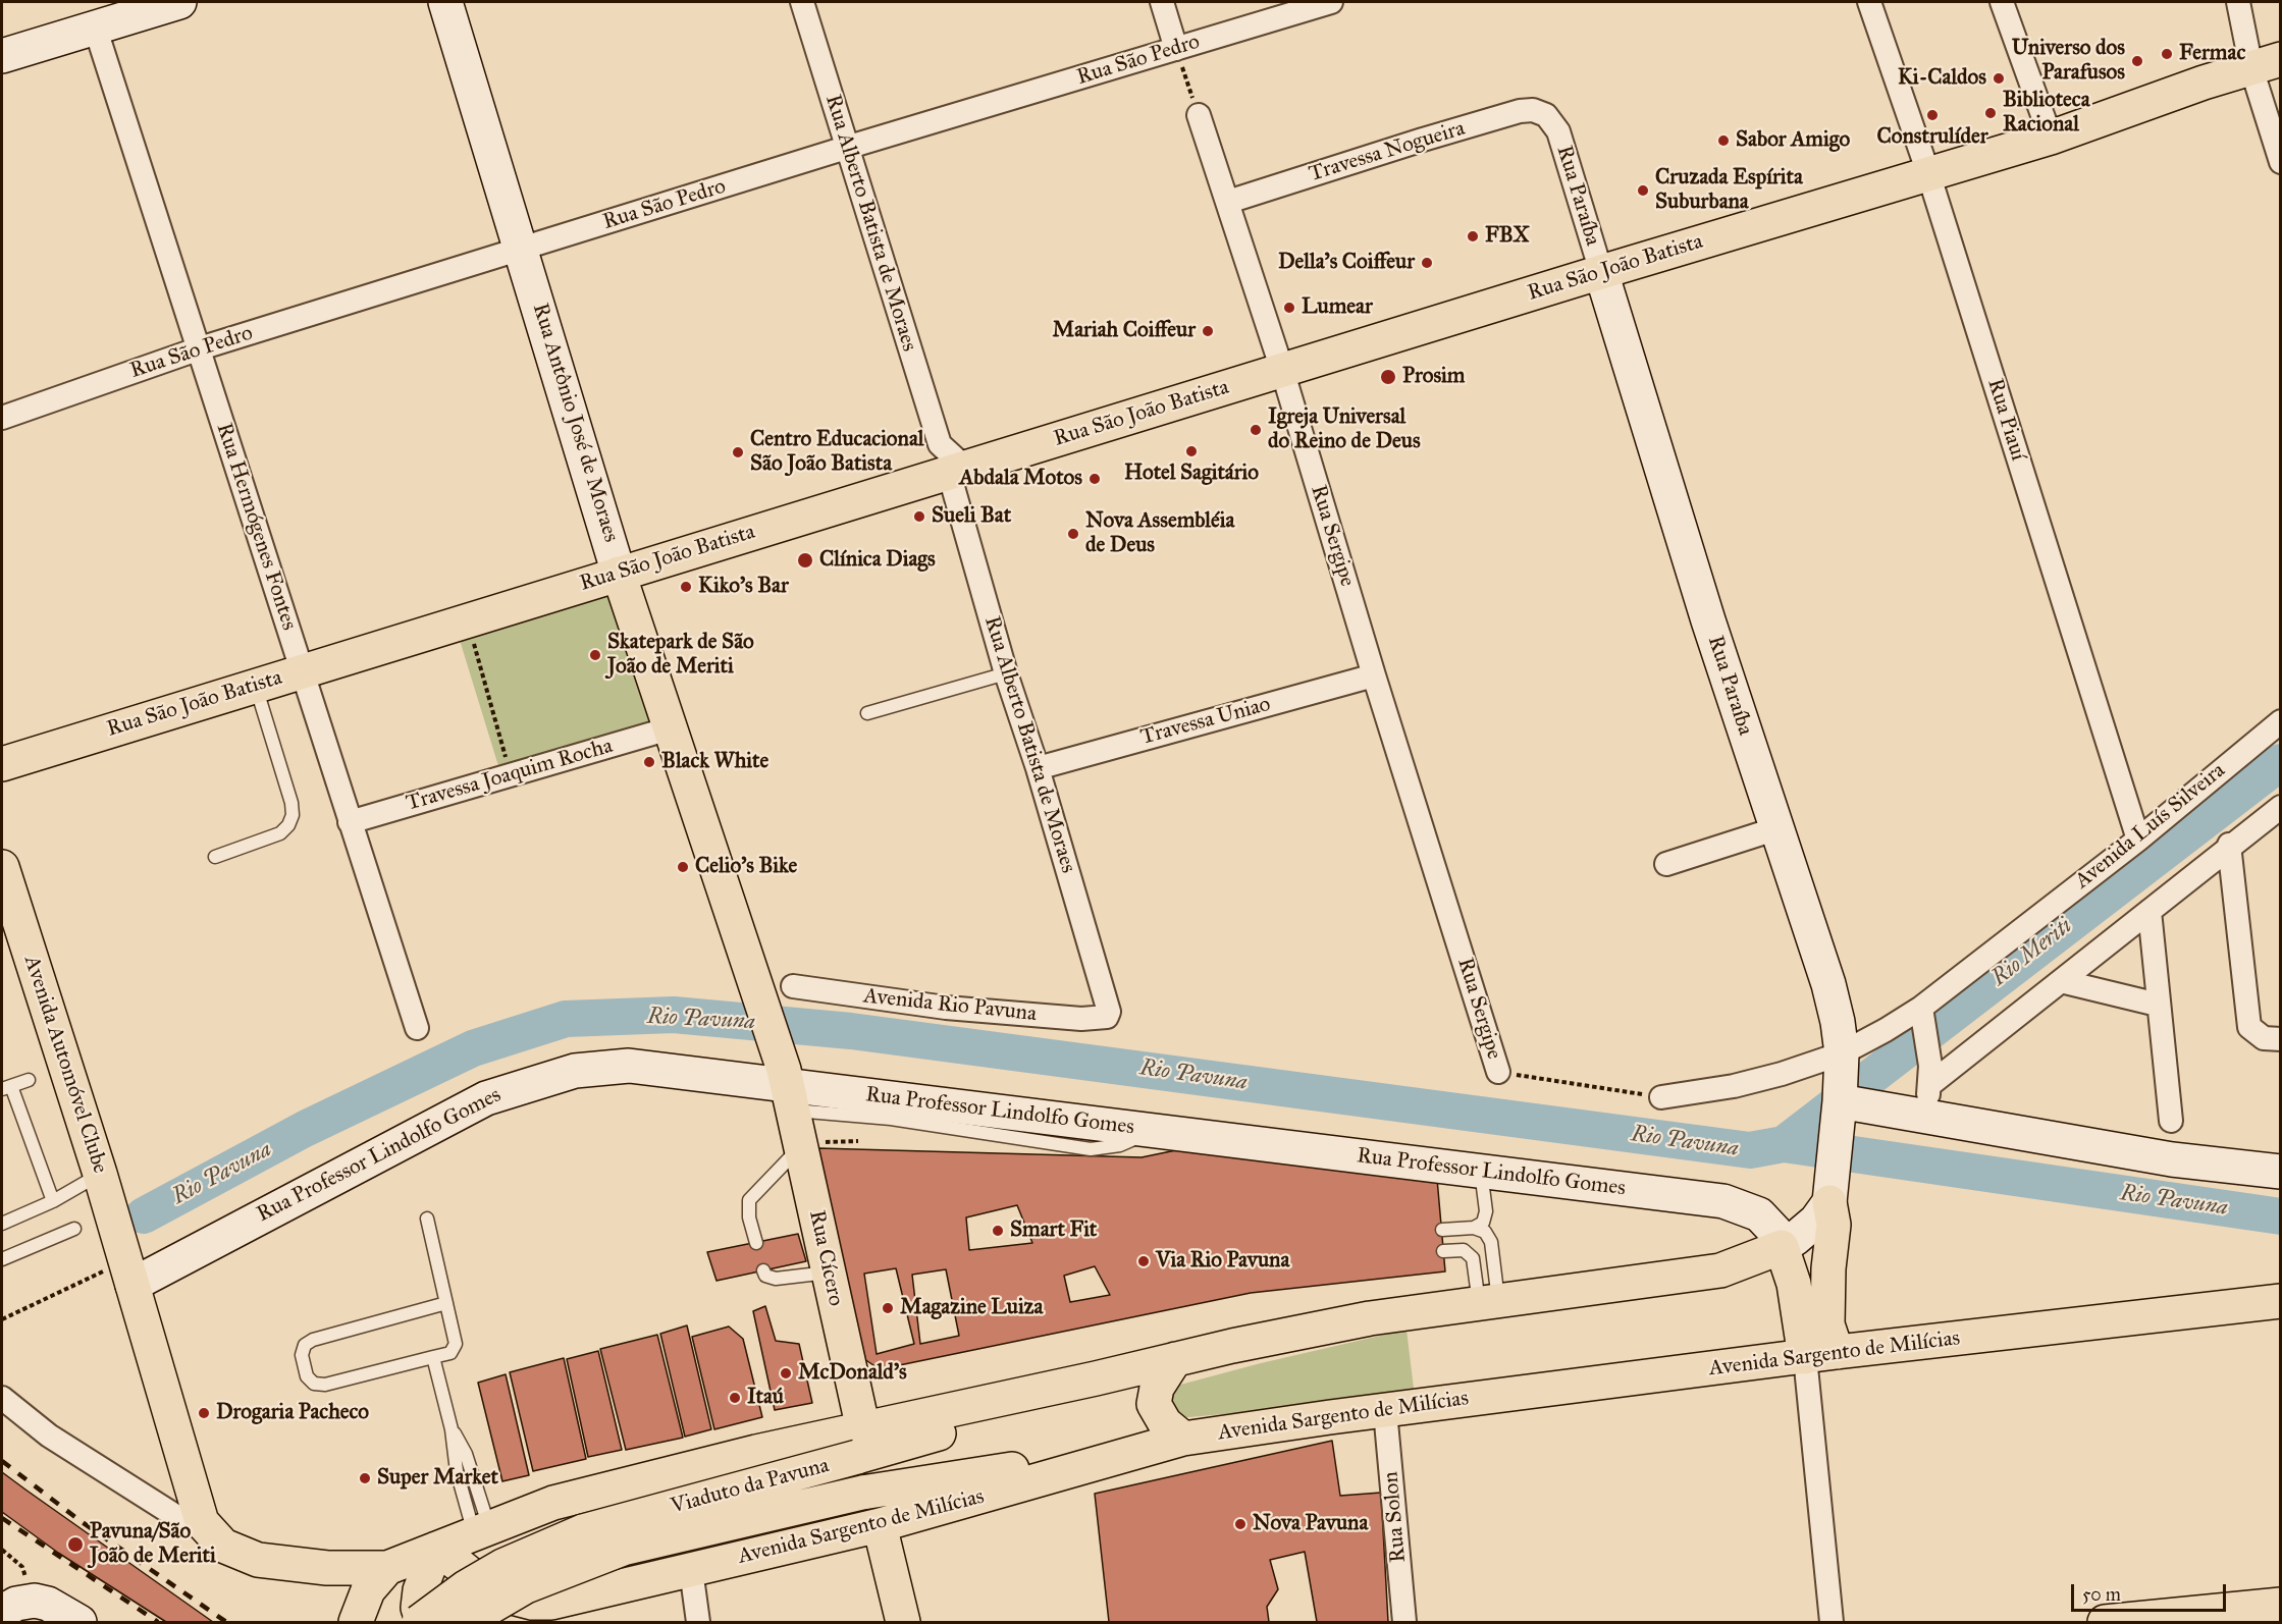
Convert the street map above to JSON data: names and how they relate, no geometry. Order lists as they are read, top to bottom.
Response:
{
  "streets": {
    "main road": [
      "Rua São João Batista",
      "Rua Antônio José de Moraes",
      "Avenida Automóvel Clube",
      "Rua Professor Lindolfo Gomes",
      "Rua Cícero",
      "Avenida Sargento de Milícias",
      "Viaduto da Pavuna"
    ],
    "street": [
      "Rua São Pedro",
      "Travessa Nogueira",
      "Rua Paraíba",
      "Rua Alberto Batista de Moraes",
      "Rua Piauí",
      "Rua Hermógenes Fontes",
      "Rua Sergipe",
      "Travessa Uniao",
      "Travessa Joaquim Rocha",
      "Avenida Luís Silveira",
      "Avenida Rio Pavuna",
      "Rua Solon"
    ]
  },
  "crossings": [
    ["Rua São Pedro", "Rua Alberto Batista de Moraes"],
    ["Rua São Pedro", "Rua Antônio José de Moraes"],
    ["Rua São Pedro", "Rua Hermógenes Fontes"],
    ["Travessa Nogueira", "Rua Paraíba"],
    ["Travessa Nogueira", "Rua Sergipe"],
    ["Rua Paraíba", "Rua São João Batista"],
    ["Rua Paraíba", "Avenida Luís Silveira"],
    ["Rua Alberto Batista de Moraes", "Rua São João Batista"],
    ["Rua Alberto Batista de Moraes", "Travessa Uniao"],
    ["Rua Alberto Batista de Moraes", "Avenida Rio Pavuna"],
    ["Rua São João Batista", "Rua Piauí"],
    ["Rua São João Batista", "Rua Antônio José de Moraes"],
    ["Rua São João Batista", "Rua Hermógenes Fontes"],
    ["Rua São João Batista", "Rua Sergipe"],
    ["Rua Piauí", "Avenida Luís Silveira"],
    ["Rua Antônio José de Moraes", "Travessa Joaquim Rocha"],
    ["Rua Antônio José de Moraes", "Rua Professor Lindolfo Gomes"],
    ["Rua Antônio José de Moraes", "Rua Cícero"],
    ["Rua Hermógenes Fontes", "Travessa Joaquim Rocha"],
    ["Rua Sergipe", "Travessa Uniao"],
    ["Avenida Automóvel Clube", "Rua Professor Lindolfo Gomes"],
    ["Rua Professor Lindolfo Gomes", "Rua Cícero"],
    ["Rua Professor Lindolfo Gomes", "Avenida Sargento de Milícias"],
    ["Rua Cícero", "Viaduto da Pavuna"],
    ["Avenida Sargento de Milícias", "Viaduto da Pavuna"],
    ["Avenida Sargento de Milícias", "Rua Solon"]
  ],
  "water": ["Rio Meriti", "Rio Pavuna"],
  "places": [
    "Fermac",
    "Universo dos Parafusos",
    "Ki-Caldos",
    "Biblioteca Racional",
    "Construlíder",
    "Sabor Amigo",
    "Cruzada Espírita Suburbana",
    "FBX",
    "Della's Coiffeur",
    "Lumear",
    "Mariah Coiffeur",
    "Prosim",
    "Igreja Universal do Reino de Deus",
    "Hotel Sagitário",
    "Centro Educacional São João Batista",
    "Abdala Motos",
    "Sueli Bat",
    "Nova Assembléia de Deus",
    "Clínica Diags",
    "Kiko's Bar",
    "Skatepark de São João de Meriti",
    "Black White",
    "Celio's Bike",
    "Smart Fit",
    "Via Rio Pavuna",
    "Magazine Luiza",
    "McDonald's",
    "Itaú",
    "Drogaria Pacheco",
    "Super Market",
    "Nova Pavuna",
    "Pavuna/São João de Meriti"
  ],
  "scale_bar": "50 m"
}
